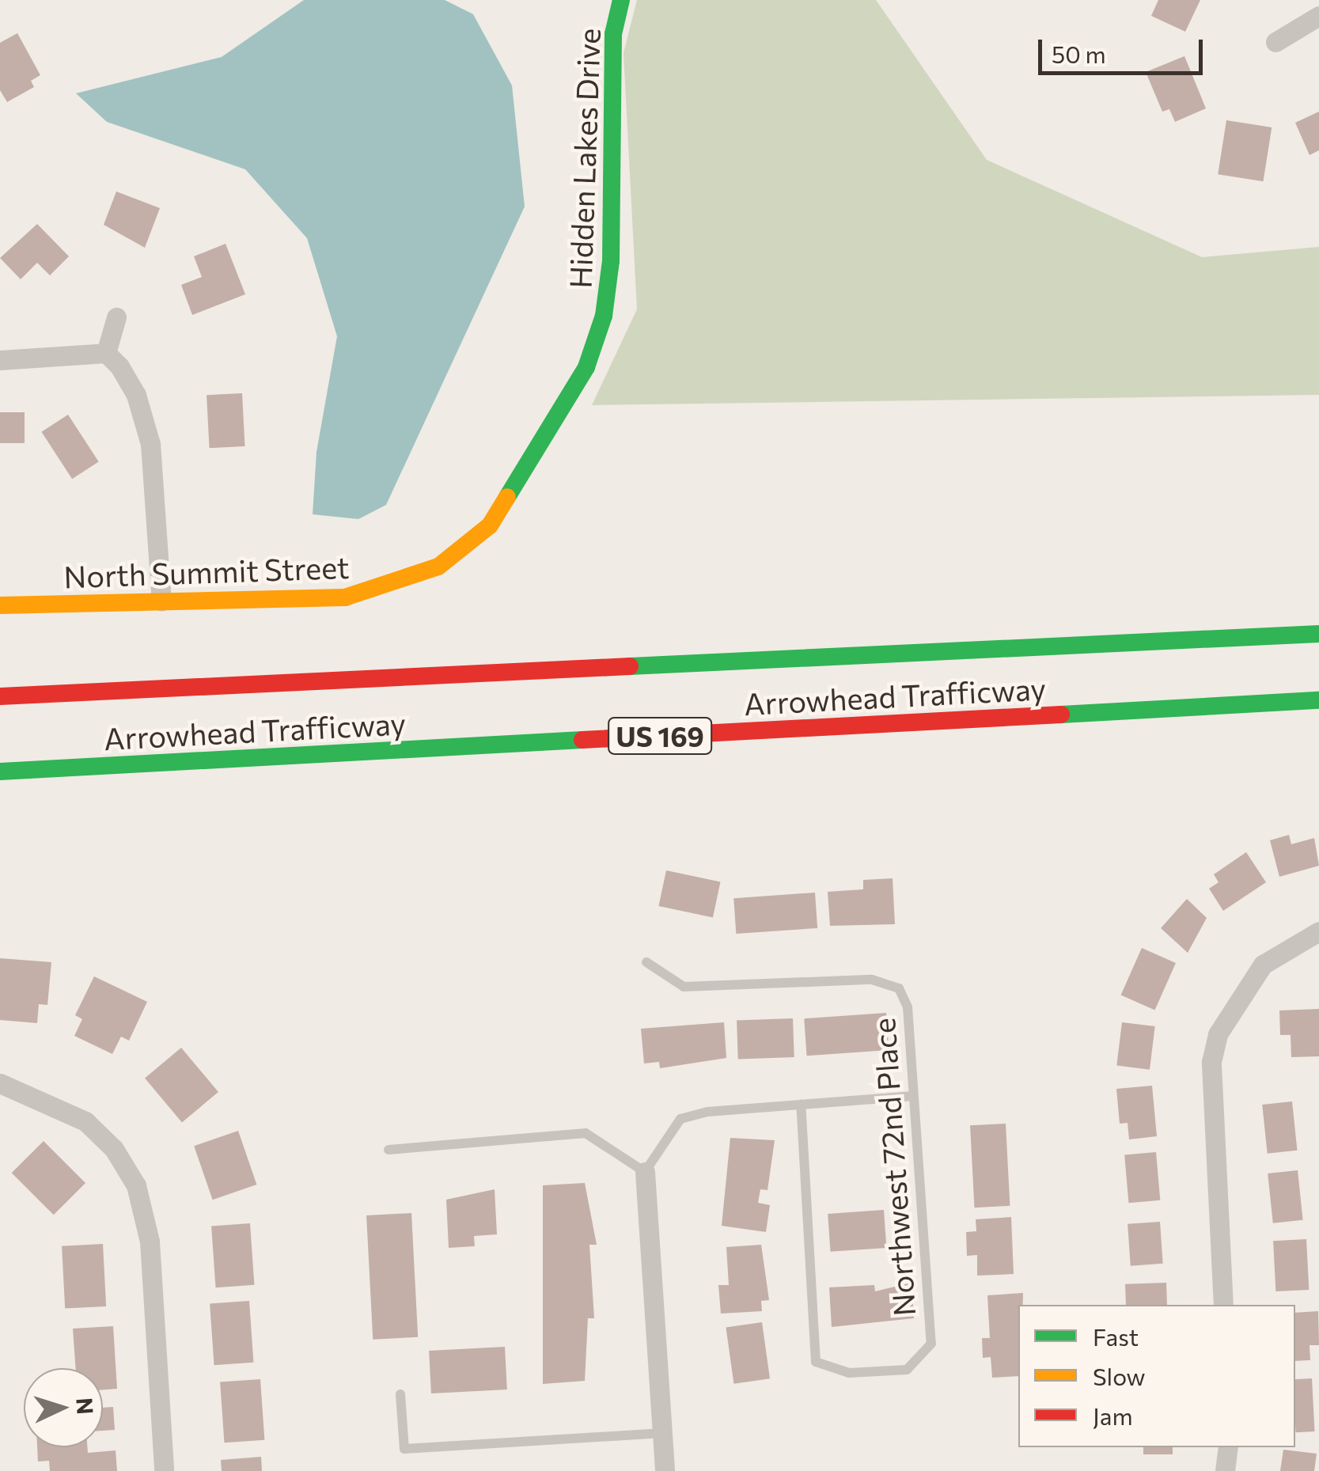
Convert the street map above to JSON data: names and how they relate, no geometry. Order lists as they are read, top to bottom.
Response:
{
  "streets": {
    "main road": [
      "Hidden Lakes Drive",
      "North Summit Street",
      "Arrowhead Trafficway",
      "US 169"
    ],
    "lane": ["Northwest 72nd Place"]
  },
  "crossings": [
    ["Hidden Lakes Drive", "North Summit Street"]
  ],
  "legend": ["Fast", "Slow", "Jam"],
  "scale_bar": "50 m",
  "north": "right"
}
